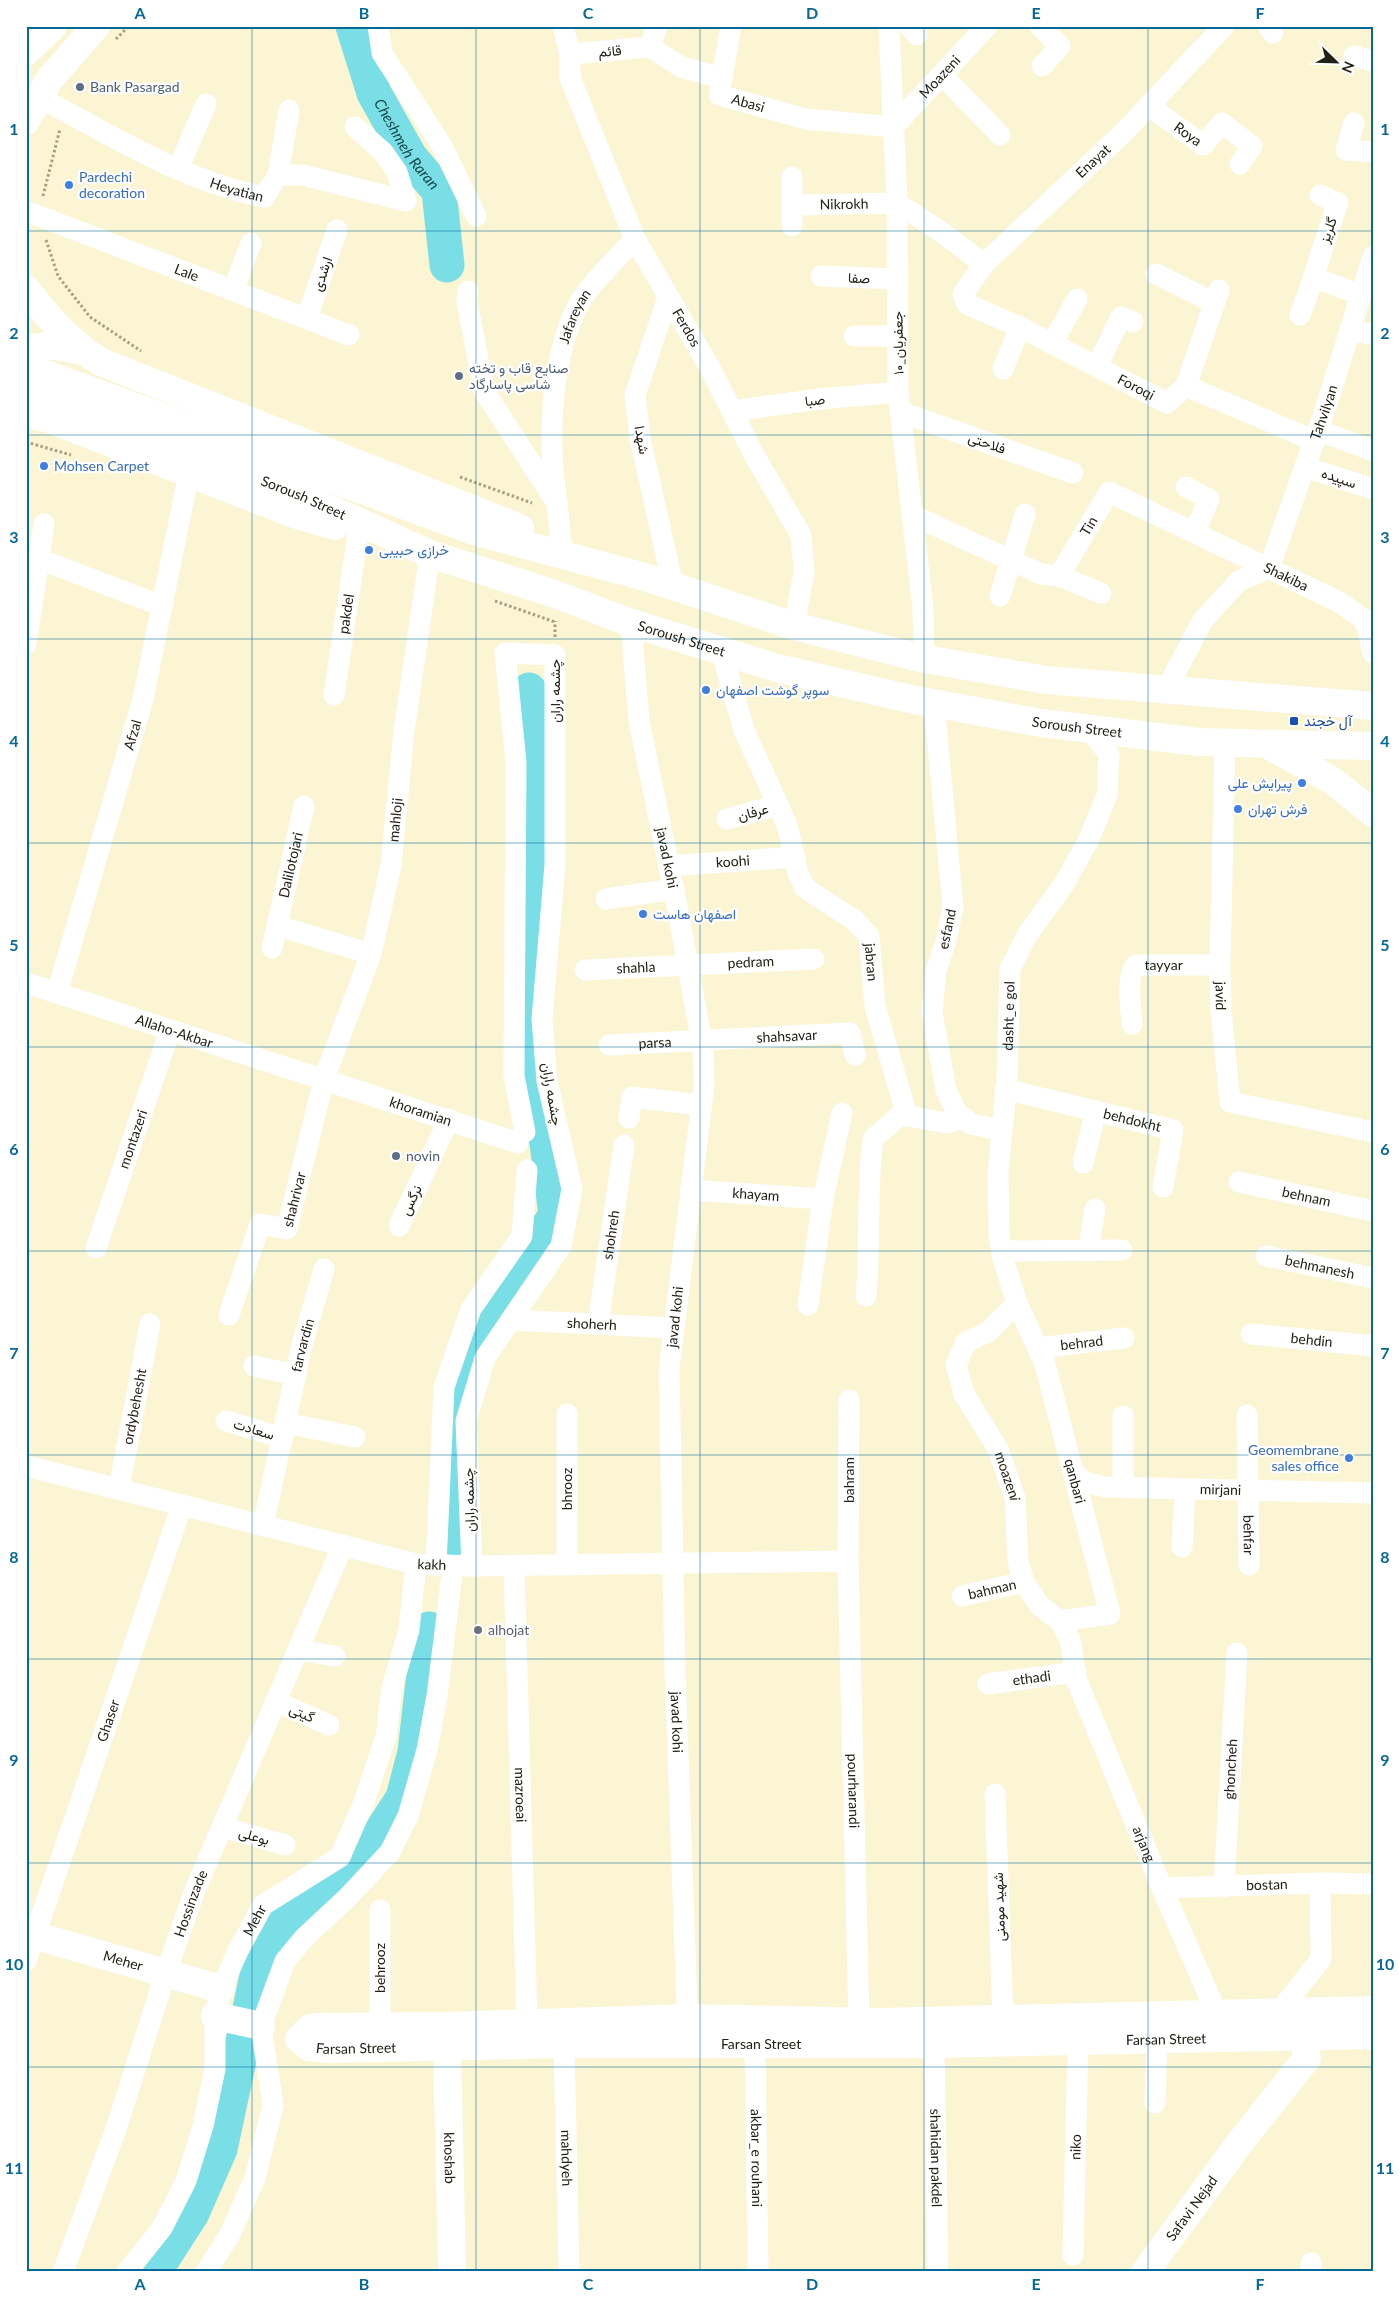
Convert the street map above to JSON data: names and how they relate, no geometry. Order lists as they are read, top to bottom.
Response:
{
  "streets": {
    "main road": [
      "Soroush Street",
      "Meher",
      "Farsan Street",
      "khoshab",
      "Safavi Nejad"
    ],
    "street": [
      "قائم",
      "Moazeni",
      "Abasi",
      "Roya",
      "Enayat",
      "Heyatian",
      "Nikrokh",
      "گلریز",
      "Lale",
      "ارشدی",
      "صفا",
      "Jafareyan",
      "Ferdos",
      "۱۰_جعفریان",
      "Foroqi",
      "صبا",
      "Tahvilyan",
      "شهدا",
      "فلاحتی",
      "سپیده",
      "Tin",
      "Shakiba",
      "pakdel",
      "چشمه راران",
      "Afzal",
      "عرفان",
      "mahloji",
      "javad kohi",
      "koohi",
      "Dalilotojari",
      "esfand",
      "pedram",
      "jabran",
      "tayyar",
      "shahla",
      "javid",
      "dasht_e gol",
      "Allaho-Akbar",
      "shahsavar",
      "parsa",
      "khoramian",
      "behdokht",
      "montazeri",
      "khayam",
      "shahrivar",
      "behnam",
      "نرگس",
      "shohreh",
      "behmanesh",
      "shoherh",
      "behdin",
      "behrad",
      "farvardin",
      "ordybehesht",
      "سعادت",
      "moazeni",
      "bahram",
      "qanbari",
      "bhrooz",
      "mirjani",
      "behfar",
      "kakh",
      "bahman",
      "ethadi",
      "گیتی",
      "Ghaser",
      "ghoncheh",
      "pourharandi",
      "mazroeai",
      "بوعلی",
      "arjang",
      "bostan",
      "Hossinzade",
      "شهید مومنی",
      "Mehr",
      "behrooz",
      "niko",
      "mahdyeh",
      "akbar_e rouhani",
      "shahidan pakdel"
    ]
  },
  "crossings": [
    ["قائم", "Abasi"],
    ["قائم", "Ferdos"],
    ["Moazeni", "Abasi"],
    ["Moazeni", "۱۰_جعفریان"],
    ["Abasi", "۱۰_جعفریان"],
    ["Roya", "Enayat"],
    ["Enayat", "Foroqi"],
    ["Nikrokh", "۱۰_جعفریان"],
    ["Lale", "ارشدی"],
    ["صفا", "۱۰_جعفریان"],
    ["Jafareyan", "Ferdos"],
    ["Ferdos", "صبا"],
    ["Ferdos", "شهدا"],
    ["Ferdos", "Soroush Street"],
    ["۱۰_جعفریان", "صبا"],
    ["۱۰_جعفریان", "فلاحتی"],
    ["۱۰_جعفریان", "Soroush Street"],
    ["صبا", "فلاحتی"],
    ["Tahvilyan", "سپیده"],
    ["Tahvilyan", "Tin"],
    ["Tahvilyan", "Shakiba"],
    ["شهدا", "Soroush Street"],
    ["Soroush Street", "Shakiba"],
    ["Soroush Street", "چشمه راران"],
    ["Soroush Street", "mahloji"],
    ["Soroush Street", "javad kohi"],
    ["Soroush Street", "esfand"],
    ["Soroush Street", "jabran"],
    ["Soroush Street", "javid"],
    ["Soroush Street", "dasht_e gol"],
    ["Tin", "Shakiba"],
    ["چشمه راران", "khoramian"],
    ["چشمه راران", "shoherh"],
    ["چشمه راران", "kakh"],
    ["چشمه راران", "Mehr"],
    ["Afzal", "Allaho-Akbar"],
    ["عرفان", "jabran"],
    ["mahloji", "Allaho-Akbar"],
    ["mahloji", "khoramian"],
    ["mahloji", "shahrivar"],
    ["javad kohi", "koohi"],
    ["javad kohi", "pedram"],
    ["javad kohi", "shahla"],
    ["javad kohi", "shahsavar"],
    ["javad kohi", "parsa"],
    ["javad kohi", "khayam"],
    ["javad kohi", "shoherh"],
    ["javad kohi", "kakh"],
    ["javad kohi", "Farsan Street"],
    ["koohi", "jabran"],
    ["pedram", "shahla"],
    ["tayyar", "javid"],
    ["dasht_e gol", "behdokht"],
    ["dasht_e gol", "moazeni"],
    ["dasht_e gol", "qanbari"],
    ["Allaho-Akbar", "khoramian"],
    ["Allaho-Akbar", "montazeri"],
    ["Allaho-Akbar", "shahrivar"],
    ["shahsavar", "parsa"],
    ["khoramian", "shahrivar"],
    ["khoramian", "نرگس"],
    ["shohreh", "shoherh"],
    ["behrad", "qanbari"],
    ["farvardin", "سعادت"],
    ["farvardin", "kakh"],
    ["ordybehesht", "kakh"],
    ["moazeni", "qanbari"],
    ["moazeni", "bahman"],
    ["moazeni", "ethadi"],
    ["moazeni", "arjang"],
    ["bahram", "kakh"],
    ["bahram", "pourharandi"],
    ["qanbari", "mirjani"],
    ["bhrooz", "kakh"],
    ["mirjani", "behfar"],
    ["kakh", "Ghaser"],
    ["kakh", "pourharandi"],
    ["kakh", "mazroeai"],
    ["kakh", "Hossinzade"],
    ["kakh", "Mehr"],
    ["ethadi", "arjang"],
    ["گیتی", "Hossinzade"],
    ["Ghaser", "Meher"],
    ["ghoncheh", "bostan"],
    ["pourharandi", "Farsan Street"],
    ["mazroeai", "Farsan Street"],
    ["بوعلی", "Hossinzade"],
    ["arjang", "bostan"],
    ["arjang", "Farsan Street"],
    ["Hossinzade", "Meher"],
    ["شهید مومنی", "Farsan Street"],
    ["Mehr", "Meher"],
    ["behrooz", "Farsan Street"],
    ["Farsan Street", "niko"],
    ["Farsan Street", "mahdyeh"],
    ["Farsan Street", "akbar_e rouhani"],
    ["Farsan Street", "shahidan pakdel"],
    ["Farsan Street", "khoshab"],
    ["Farsan Street", "Safavi Nejad"]
  ],
  "water": ["Cheshmeh Raran"],
  "places": {
    "other": [
      "Bank Pasargad",
      "Pardechi decoration",
      "صنایع قاب و تخته شاسی پاسارگاد",
      "Mohsen Carpet",
      "خرازی حبیبی",
      "سوپر گوشت اصفهان",
      "پیرایش علی",
      "فرش تهران",
      "اصفهان هاست",
      "novin",
      "Geomembrane sales office",
      "alhojat"
    ],
    "transit": ["آل خجند"]
  },
  "north": "bottom right",
  "grid": {
    "columns": [
      "A",
      "B",
      "C",
      "D",
      "E",
      "F"
    ],
    "rows": [
      "1",
      "2",
      "3",
      "4",
      "5",
      "6",
      "7",
      "8",
      "9",
      "10",
      "11"
    ]
  }
}
